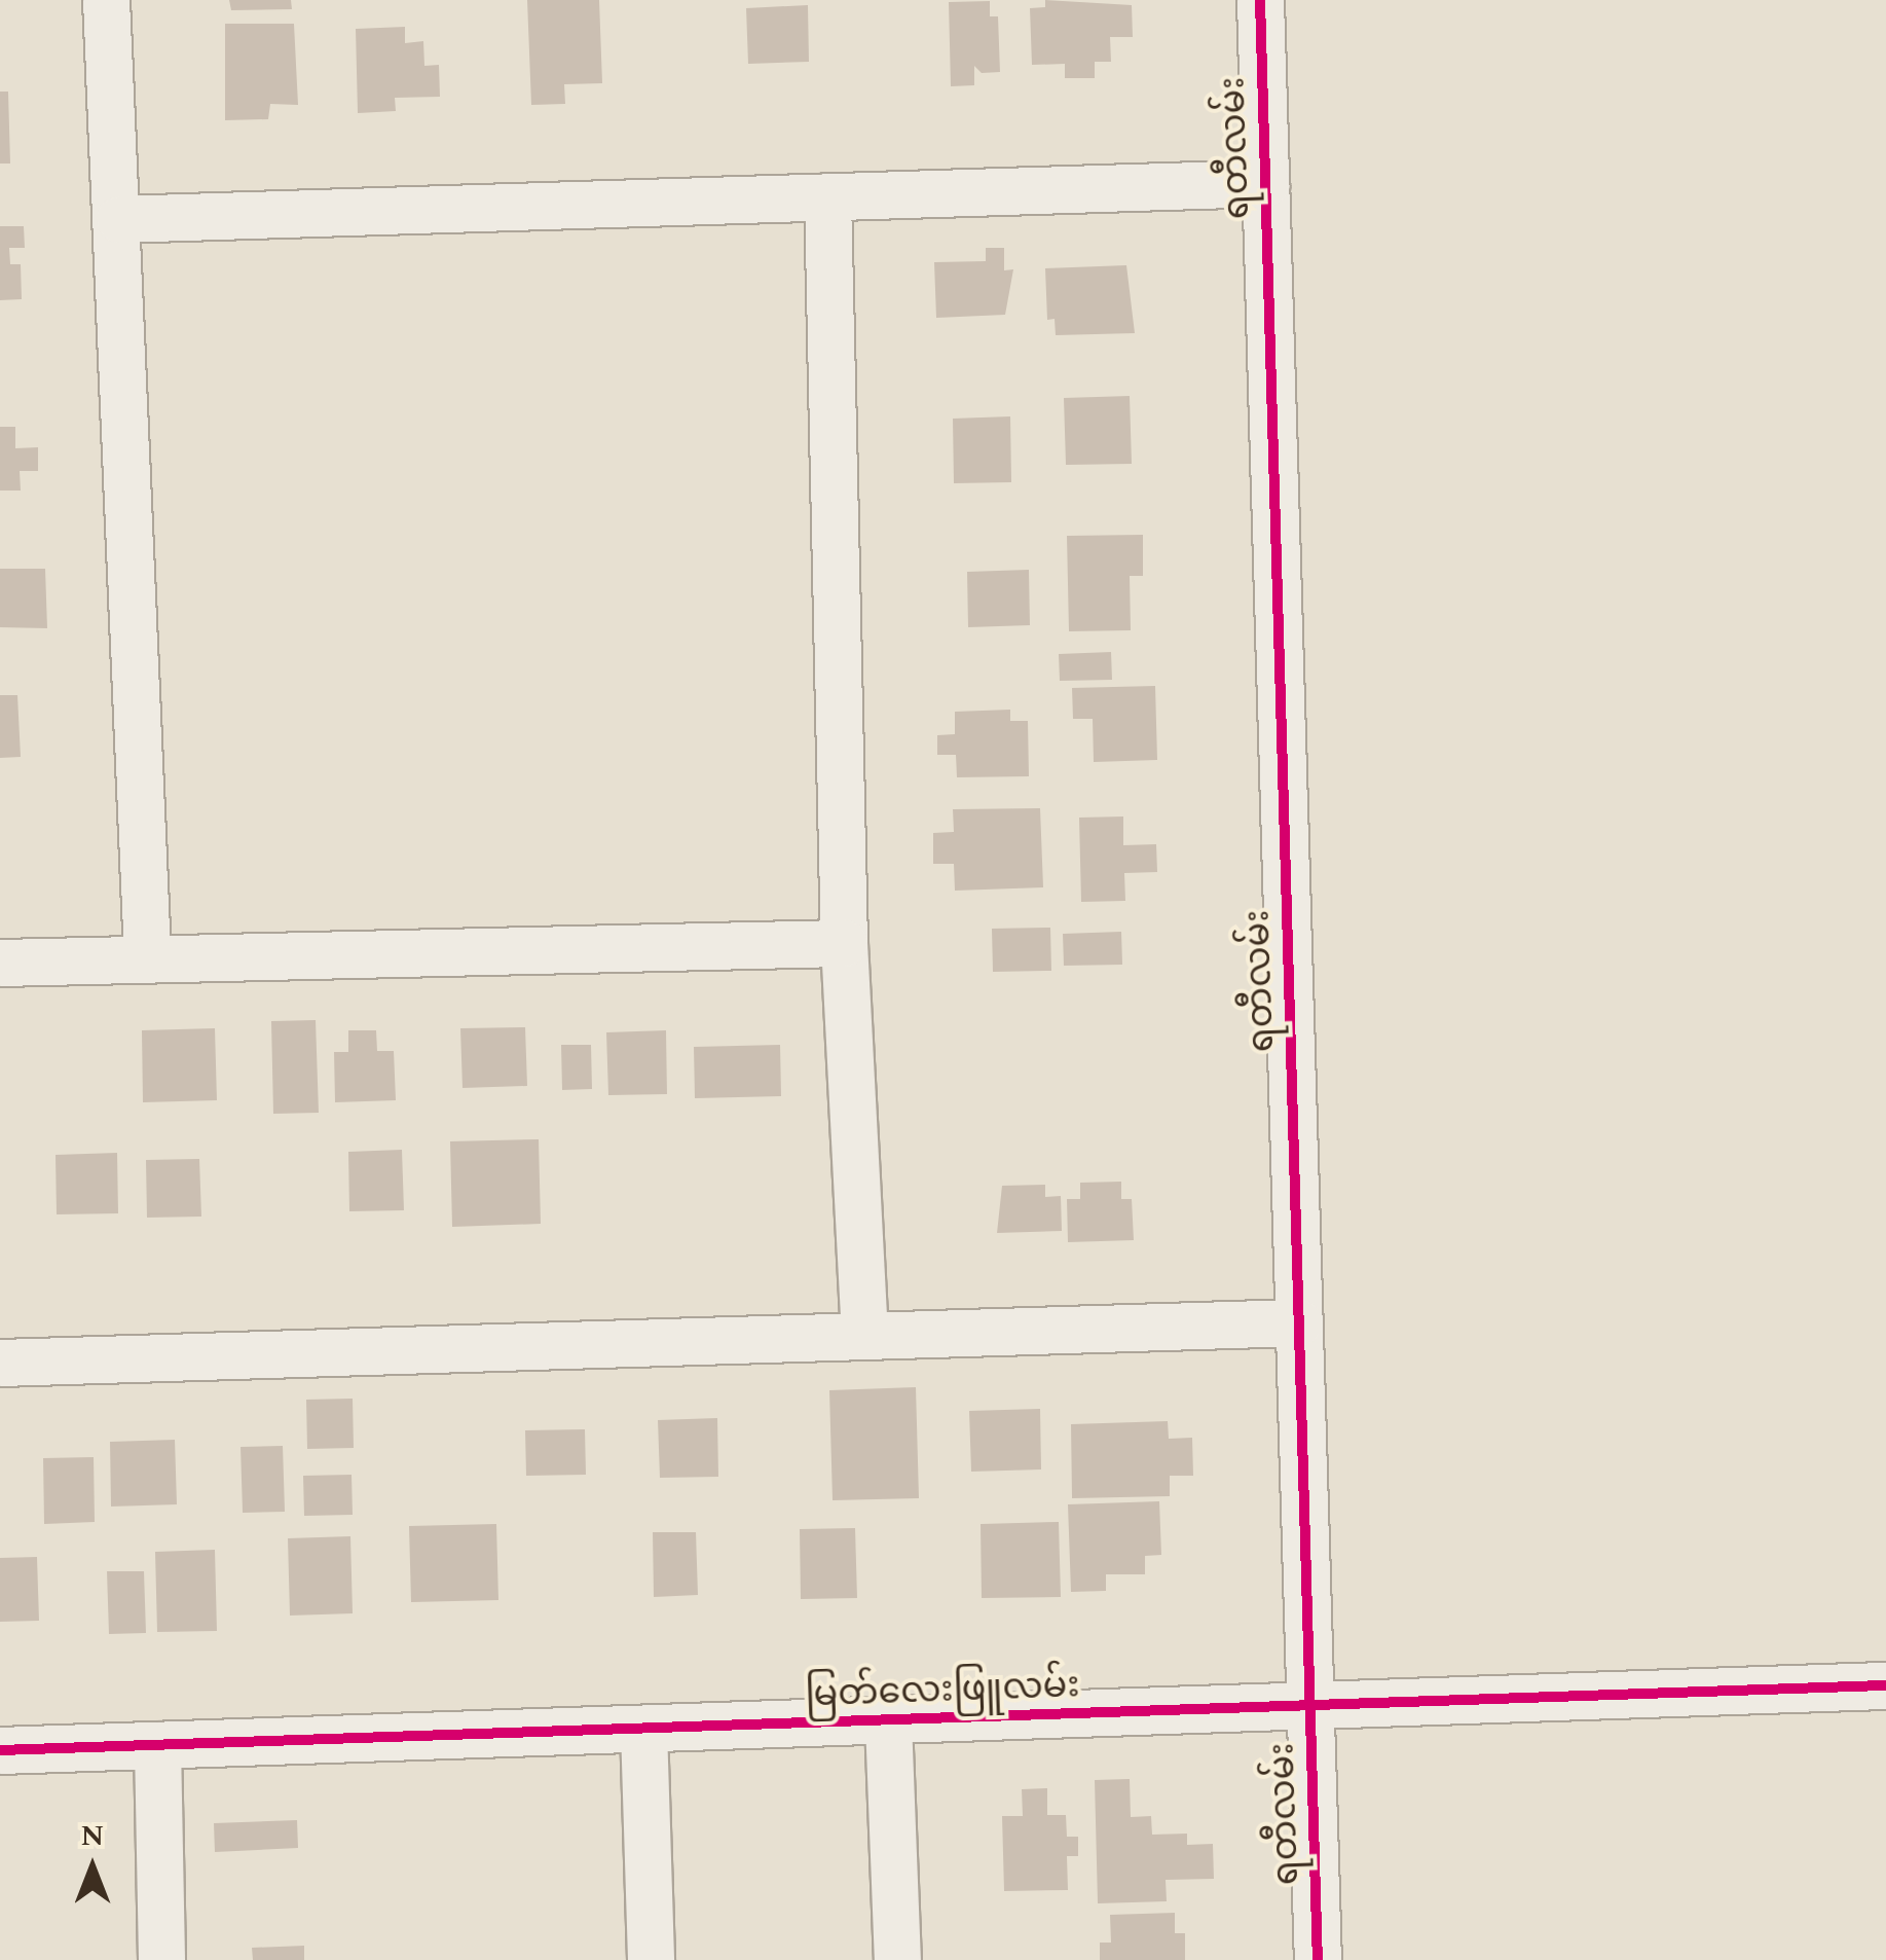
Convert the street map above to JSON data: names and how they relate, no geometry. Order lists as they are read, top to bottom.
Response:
{
  "streets": {
    "street": ["ရတီလမ်း", "မြတ်လေးဖြူလမ်း"]
  },
  "crossings": [
    ["ရတီလမ်း", "မြတ်လေးဖြူလမ်း"]
  ],
  "north": "top"
}
